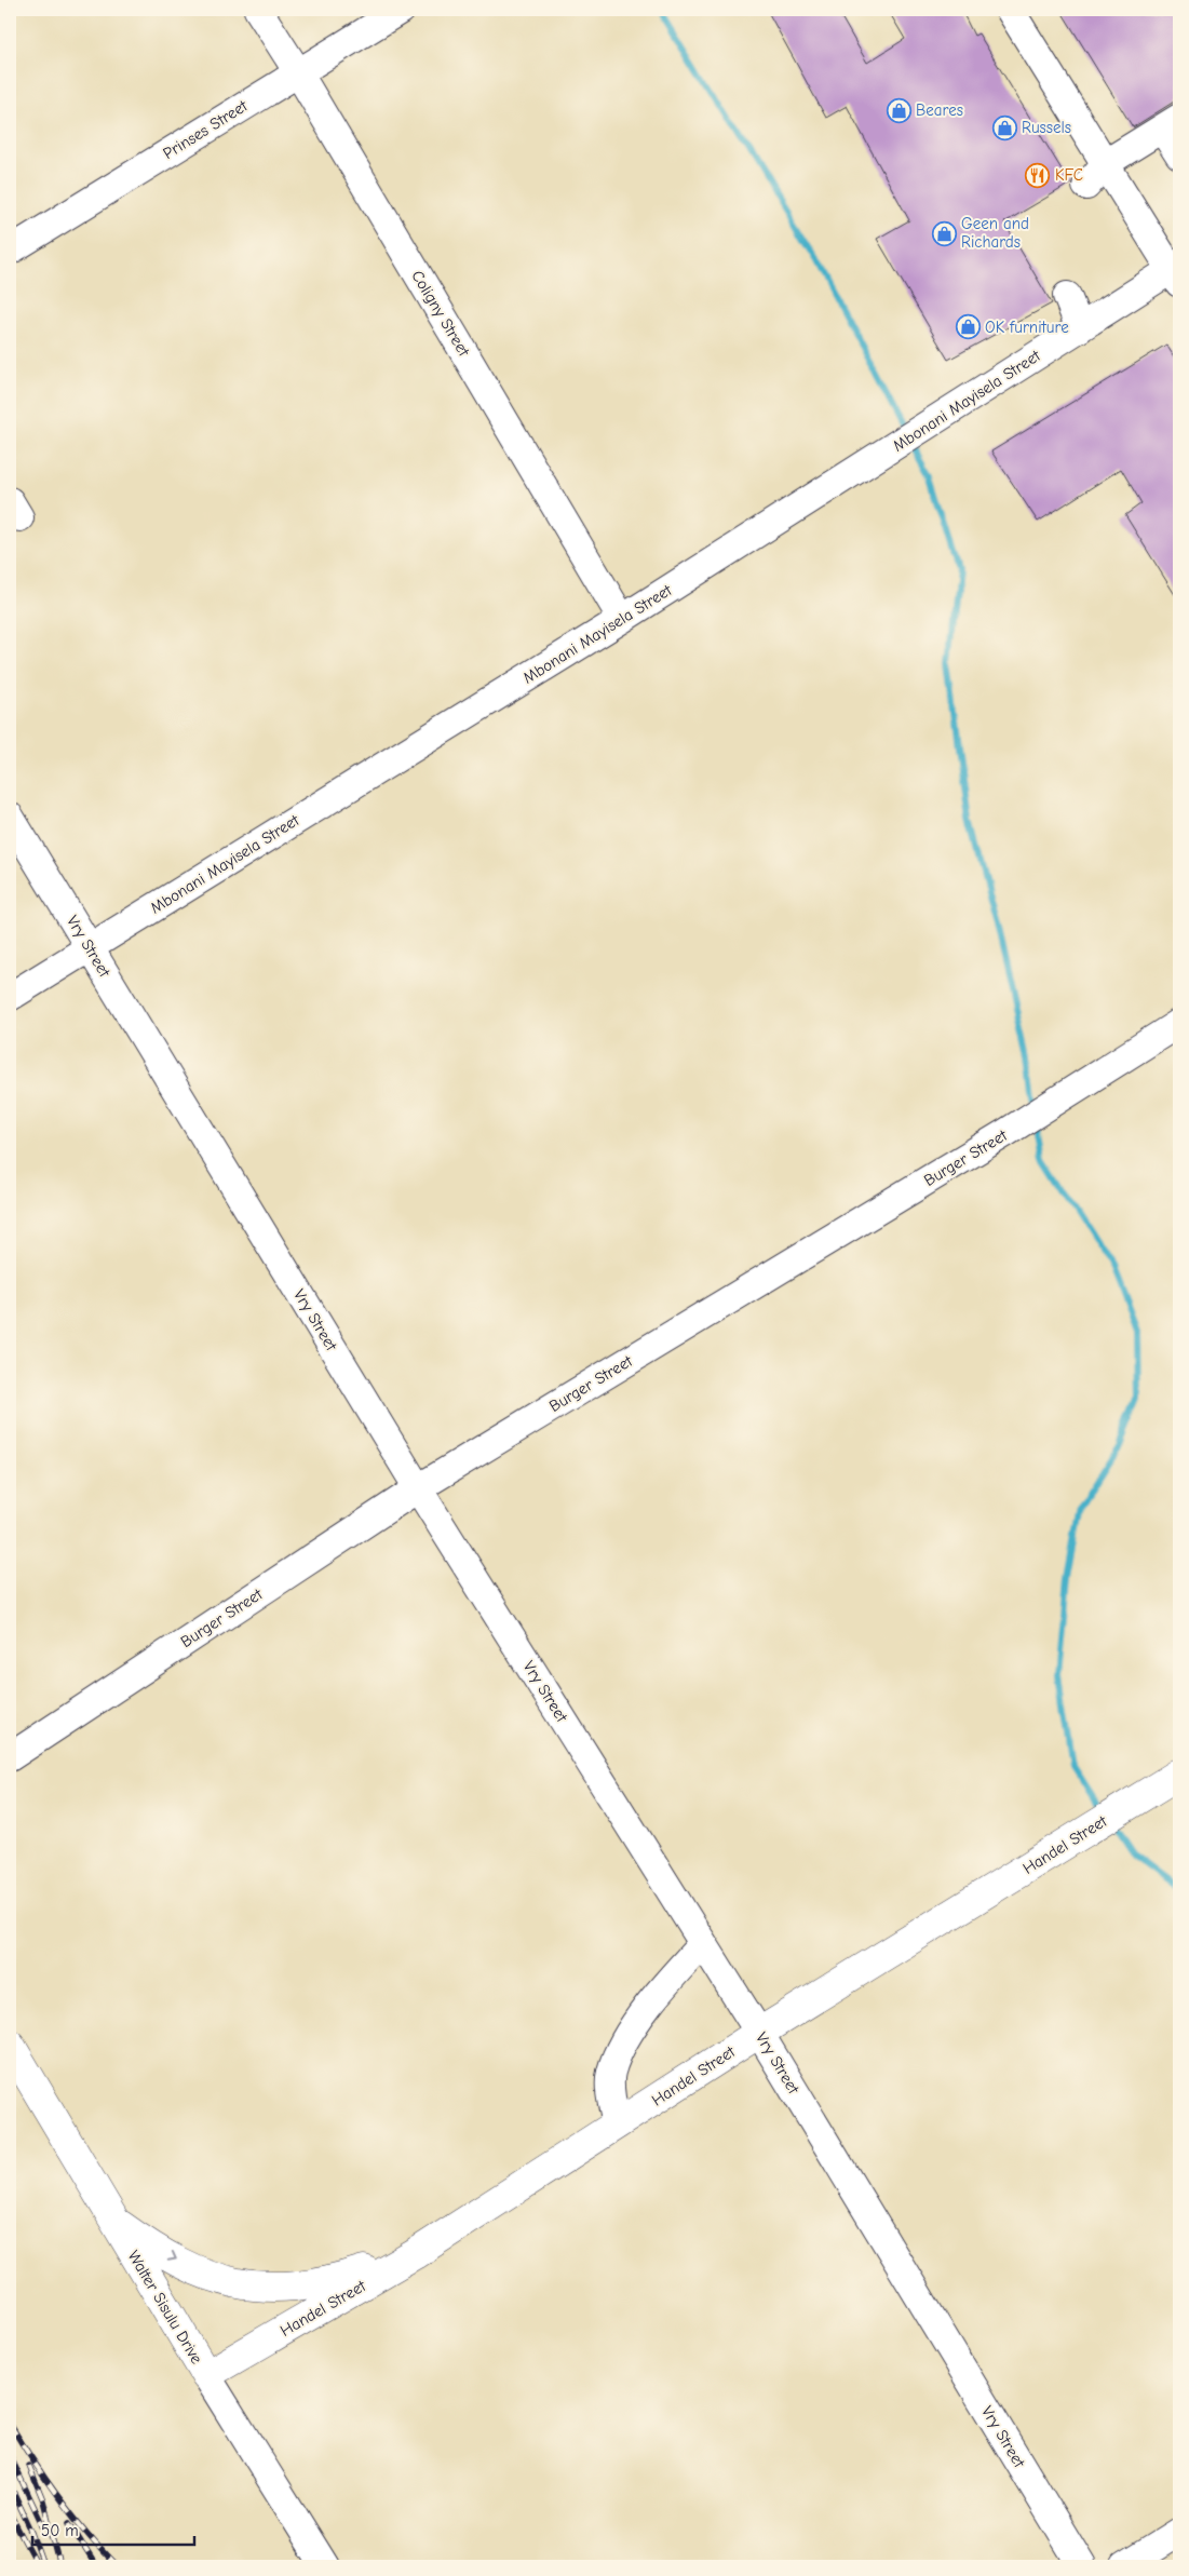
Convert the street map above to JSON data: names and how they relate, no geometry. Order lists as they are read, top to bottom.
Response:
{
  "streets": {
    "main road": ["Handel Street", "Walter Sisulu Drive"],
    "street": [
      "Prinses Street",
      "Coligny Street",
      "Mbonani Mayisela Street",
      "Vry Street",
      "Burger Street"
    ]
  },
  "crossings": [
    ["Prinses Street", "Coligny Street"],
    ["Coligny Street", "Mbonani Mayisela Street"],
    ["Mbonani Mayisela Street", "Vry Street"],
    ["Vry Street", "Burger Street"],
    ["Vry Street", "Handel Street"],
    ["Handel Street", "Walter Sisulu Drive"]
  ],
  "places": {
    "shop": [
      "Beares",
      "Russels",
      "Geen and Richards",
      "OK furniture"
    ],
    "restaurant": ["KFC"]
  },
  "scale_bar": "50 m"
}
